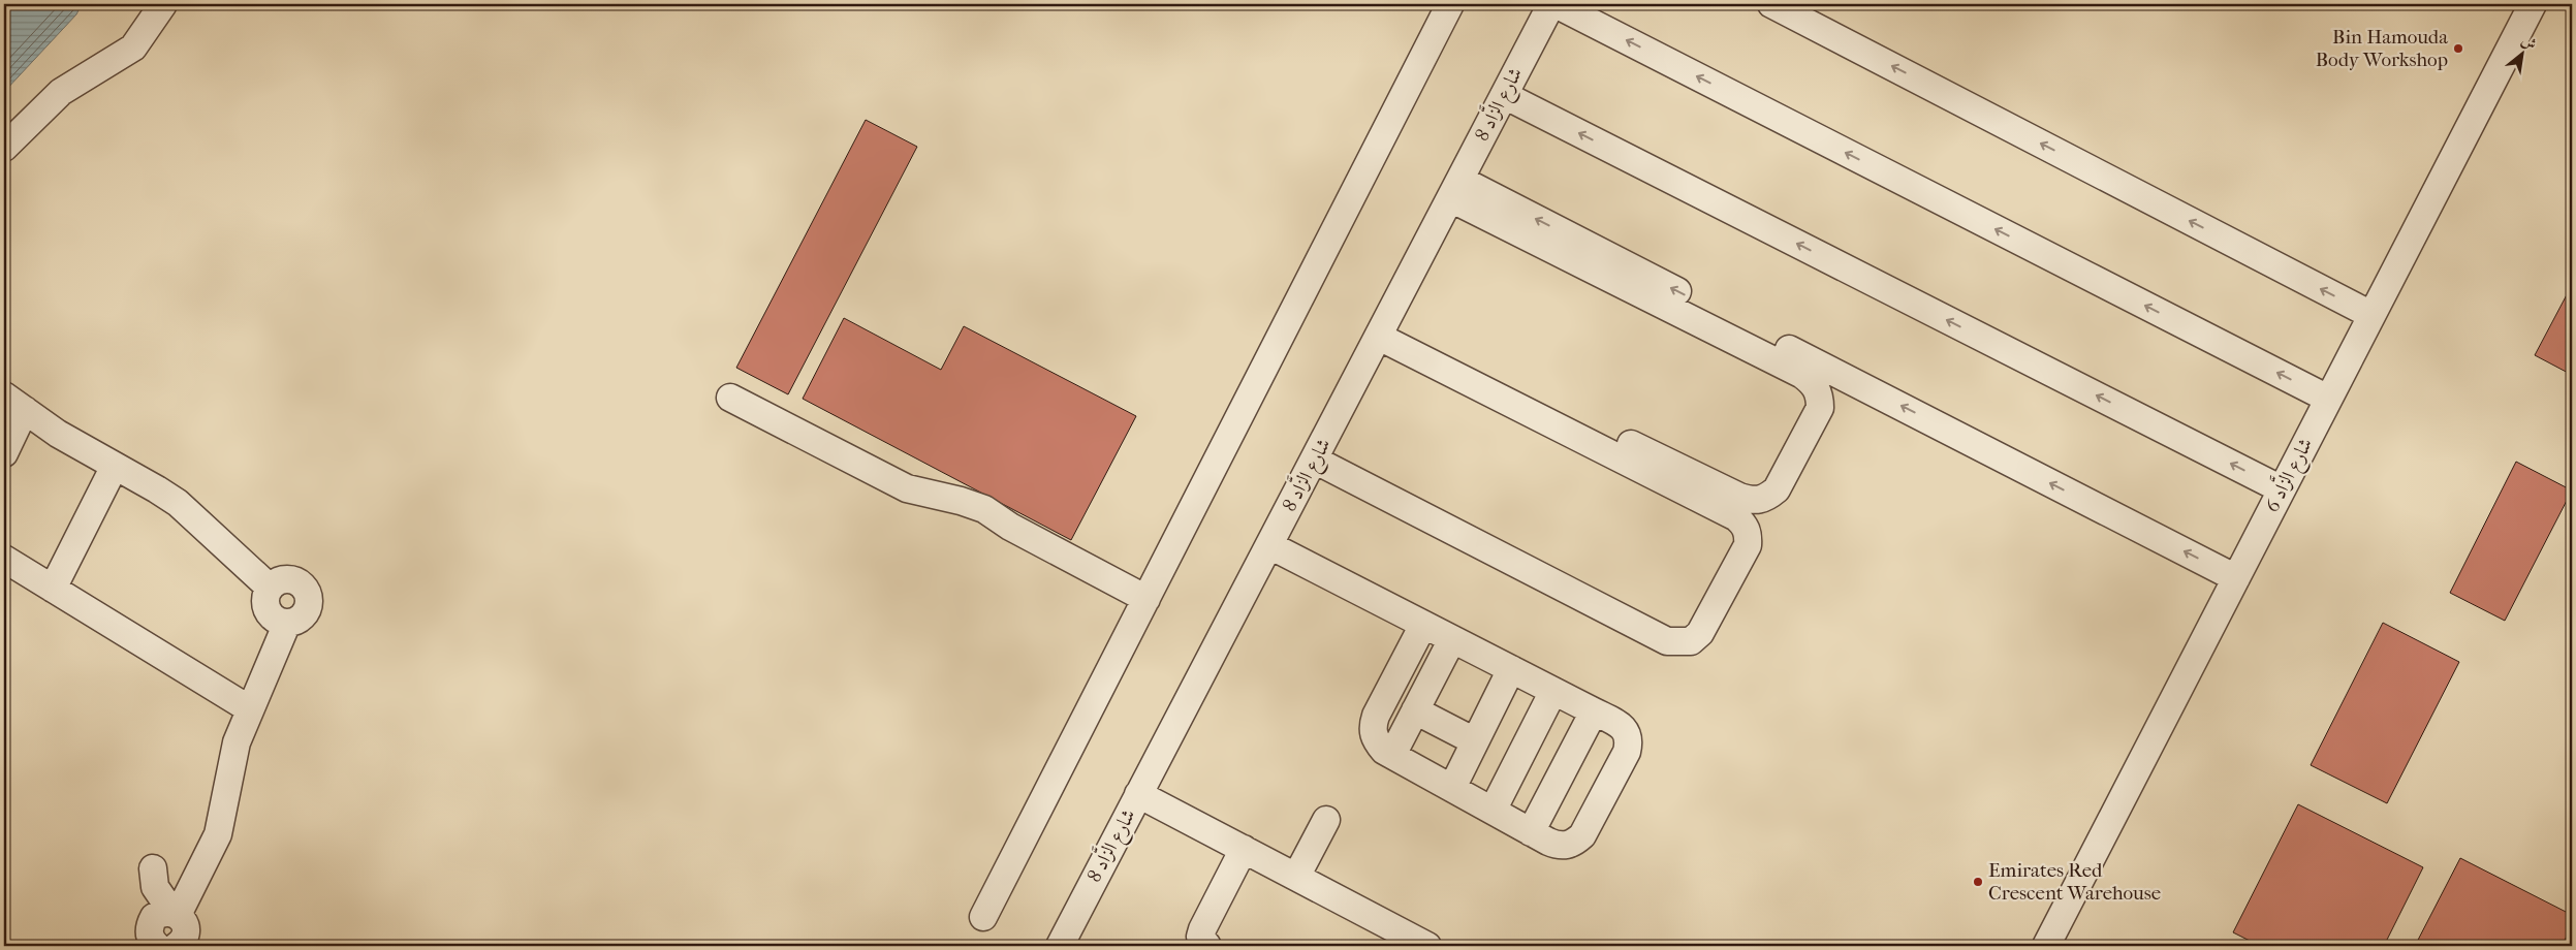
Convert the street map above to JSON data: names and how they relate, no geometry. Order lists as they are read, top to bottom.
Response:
{
  "streets": {
    "street": ["شارع الزَّاد 8", "شارع الزَّاد 6"]
  },
  "places": ["Bin Hamouda Body Workshop", "Emirates Red Crescent Warehouse"],
  "north": "top right"
}
